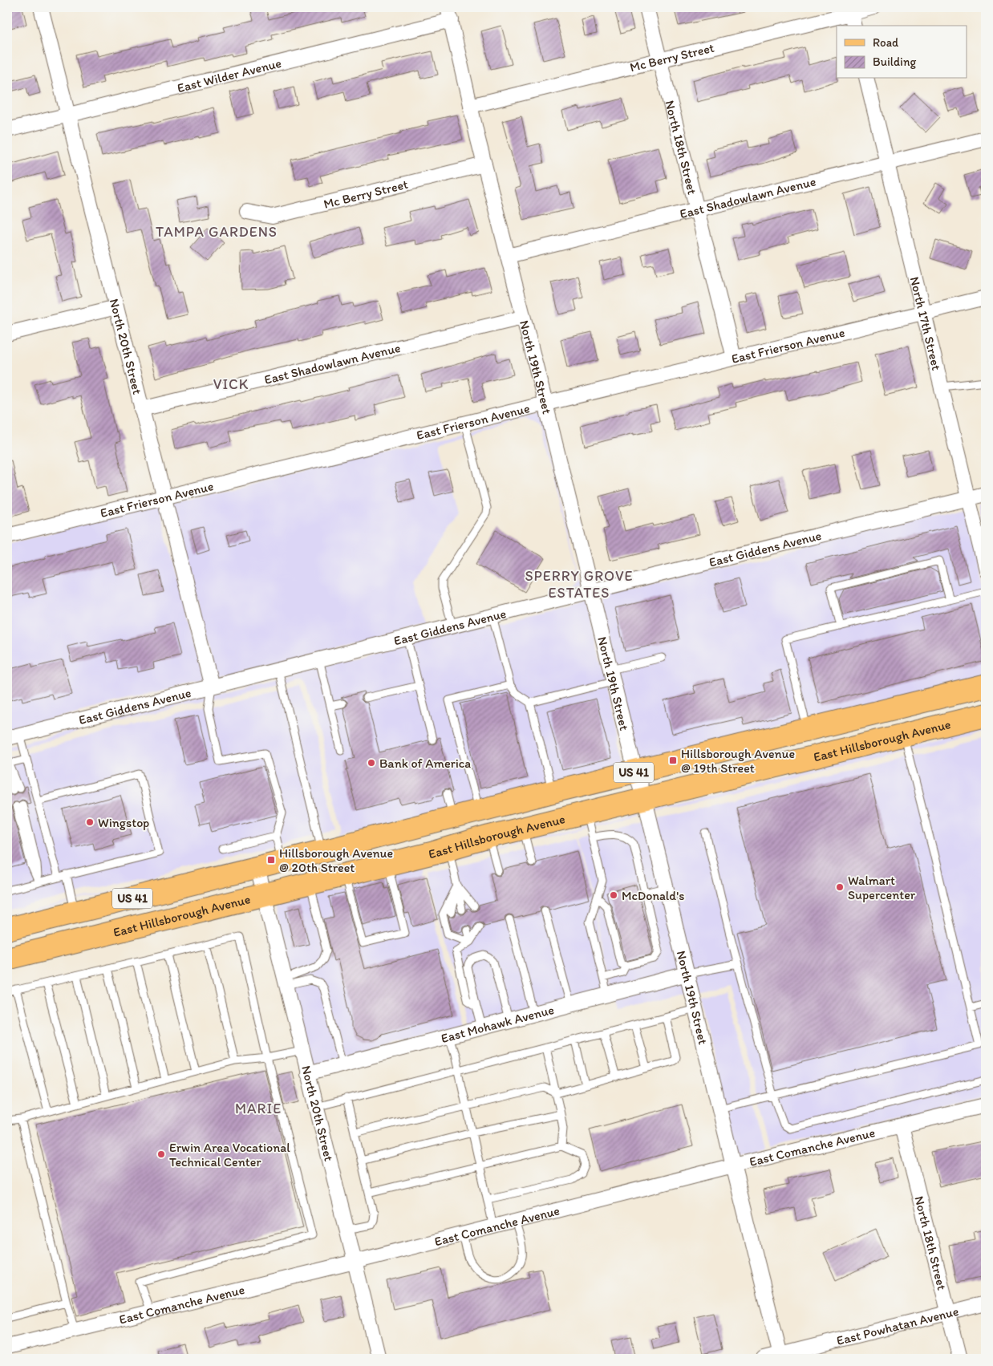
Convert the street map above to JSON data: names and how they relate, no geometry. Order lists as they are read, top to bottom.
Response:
{
  "streets": {
    "main road": ["East Hillsborough Avenue", "US 41"],
    "street": [
      "Mc Berry Street",
      "East Wilder Avenue",
      "North 18th Street",
      "East Shadowlawn Avenue",
      "North 17th Street",
      "East Frierson Avenue",
      "North 20th Street",
      "North 19th Street",
      "East Giddens Avenue",
      "East Mohawk Avenue",
      "East Comanche Avenue",
      "East Powhatan Avenue"
    ]
  },
  "crossings": [
    ["Mc Berry Street", "North 18th Street"],
    ["Mc Berry Street", "North 19th Street"],
    ["East Wilder Avenue", "North 20th Street"],
    ["East Wilder Avenue", "North 19th Street"],
    ["North 18th Street", "East Shadowlawn Avenue"],
    ["North 18th Street", "East Frierson Avenue"],
    ["North 18th Street", "East Comanche Avenue"],
    ["North 18th Street", "East Powhatan Avenue"],
    ["East Shadowlawn Avenue", "North 17th Street"],
    ["East Shadowlawn Avenue", "North 20th Street"],
    ["East Shadowlawn Avenue", "North 19th Street"],
    ["North 17th Street", "East Frierson Avenue"],
    ["North 17th Street", "East Giddens Avenue"],
    ["East Frierson Avenue", "North 20th Street"],
    ["East Frierson Avenue", "North 19th Street"],
    ["North 20th Street", "East Giddens Avenue"],
    ["North 20th Street", "East Hillsborough Avenue"],
    ["North 20th Street", "US 41"],
    ["North 20th Street", "East Mohawk Avenue"],
    ["North 20th Street", "East Comanche Avenue"],
    ["North 19th Street", "East Giddens Avenue"],
    ["North 19th Street", "East Hillsborough Avenue"],
    ["North 19th Street", "US 41"],
    ["North 19th Street", "East Mohawk Avenue"],
    ["North 19th Street", "East Comanche Avenue"],
    ["North 19th Street", "East Powhatan Avenue"]
  ],
  "districts": [
    "TAMPA GARDENS",
    "VICK",
    "SPERRY GROVE ESTATES",
    "MARIE"
  ],
  "places": {
    "transit": ["Hillsborough Avenue @ 19th Street", "Hillsborough Avenue @ 20th Street"],
    "other": [
      "Bank of America",
      "Wingstop",
      "Walmart Supercenter",
      "McDonald's",
      "Erwin Area Vocational Technical Center"
    ]
  },
  "legend": ["Road", "Building"]
}
